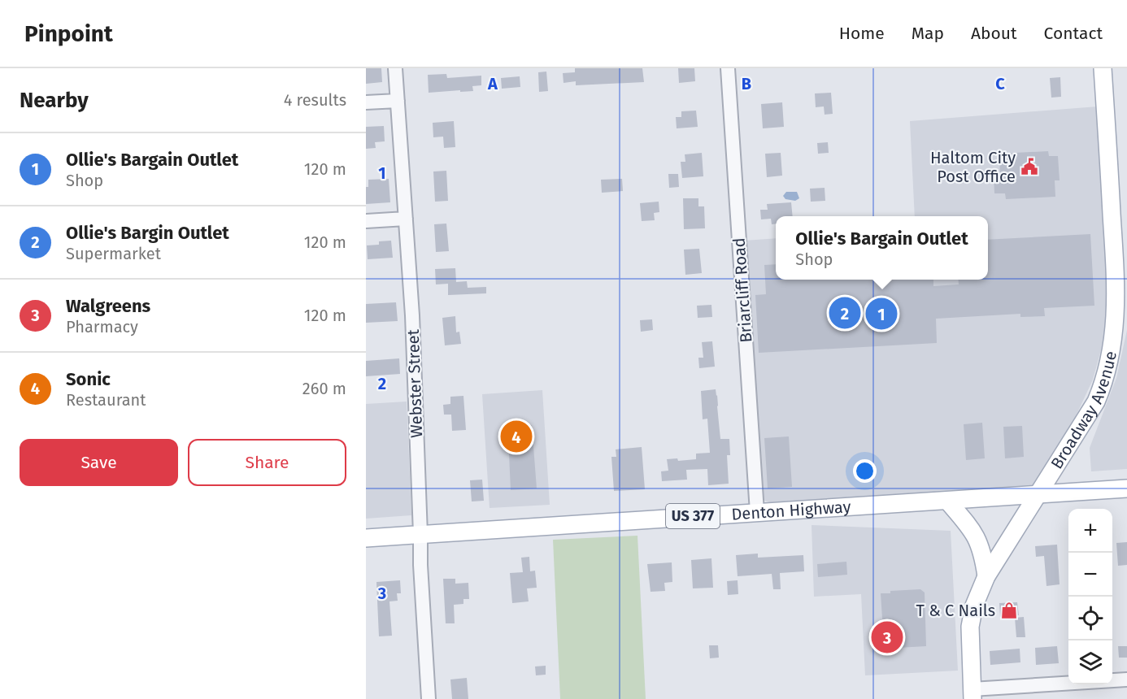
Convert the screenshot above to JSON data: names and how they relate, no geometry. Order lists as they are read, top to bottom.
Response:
{
  "streets": {
    "main road": ["Broadway Avenue", "Denton Highway", "US 377"],
    "street": ["Briarcliff Road", "Webster Street"]
  },
  "crossings": [
    ["Briarcliff Road", "Denton Highway"],
    ["Webster Street", "Denton Highway"],
    ["Broadway Avenue", "Denton Highway"]
  ],
  "places": {
    "public building": ["Haltom City Post Office"],
    "shop": ["T & C Nails"]
  },
  "page": {
    "header": "Pinpoint",
    "nav": [
      "Home",
      "Map",
      "About",
      "Contact"
    ],
    "heading": ["Nearby", "4 results"],
    "list": [
      {
        "mark": "1",
        "name": "Ollie's Bargain Outlet",
        "note": "Shop",
        "value": "120 m"
      },
      {
        "mark": "2",
        "name": "Ollie's Bargin Outlet",
        "note": "Supermarket",
        "value": "120 m"
      },
      {
        "mark": "3",
        "name": "Walgreens",
        "note": "Pharmacy",
        "value": "120 m"
      },
      {
        "mark": "4",
        "name": "Sonic",
        "note": "Restaurant",
        "value": "260 m"
      }
    ],
    "popup": ["Ollie's Bargain Outlet", "Shop"],
    "pins": [
      "2",
      "1",
      "4",
      "3"
    ],
    "buttons": ["Save", "Share"],
    "map_buttons": ["+", "−"]
  },
  "grid": {
    "columns": ["A", "B", "C"],
    "rows": ["1", "2", "3"]
  }
}
